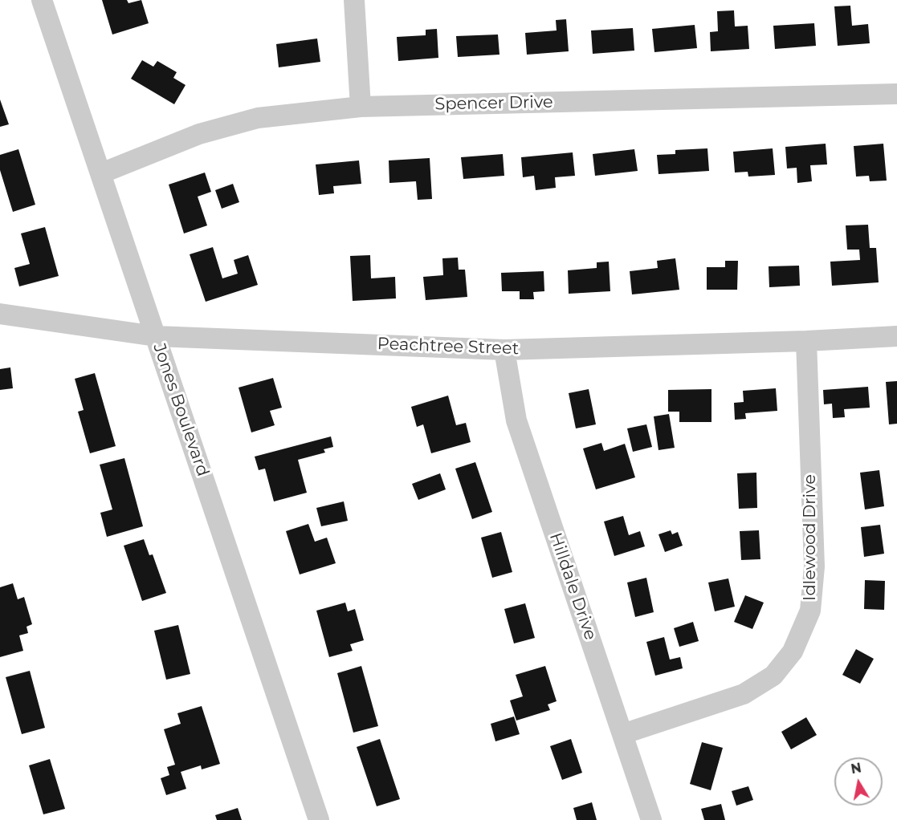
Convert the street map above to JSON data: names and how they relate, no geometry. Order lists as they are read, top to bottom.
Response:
{
  "streets": {
    "street": [
      "Spencer Drive",
      "Peachtree Street",
      "Jones Boulevard",
      "Idlewood Drive",
      "Hilldale Drive"
    ]
  },
  "crossings": [
    ["Spencer Drive", "Jones Boulevard"],
    ["Peachtree Street", "Jones Boulevard"],
    ["Peachtree Street", "Idlewood Drive"],
    ["Peachtree Street", "Hilldale Drive"],
    ["Idlewood Drive", "Hilldale Drive"]
  ],
  "north": "top"
}
